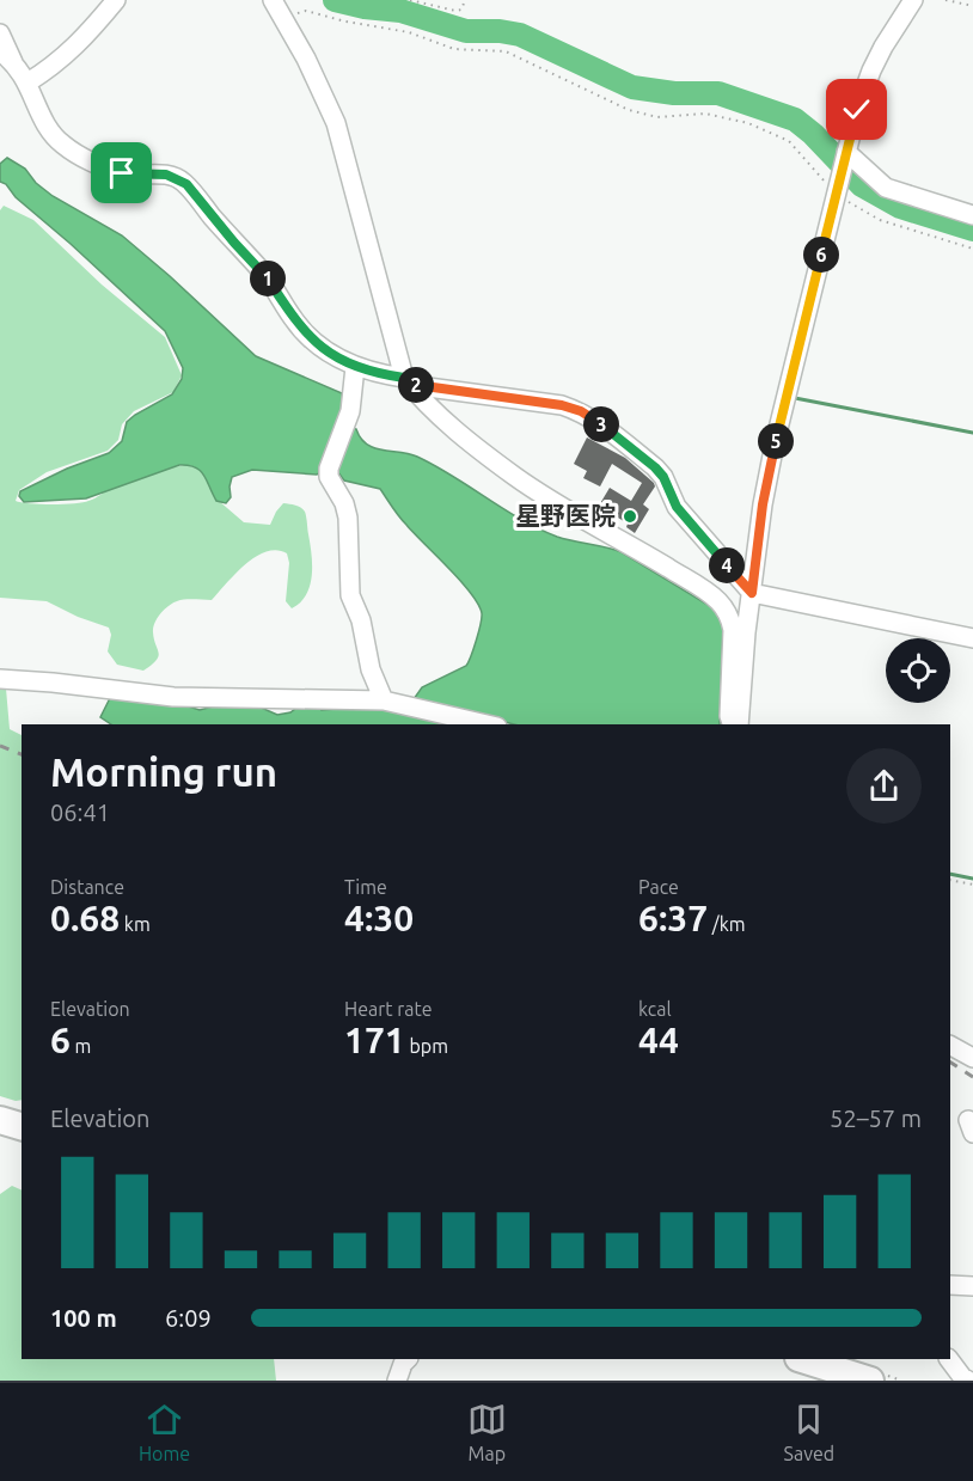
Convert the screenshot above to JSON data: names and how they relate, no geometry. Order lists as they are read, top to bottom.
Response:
{
  "places": ["星野医院"],
  "page": {
    "pins": [
      "6",
      "1",
      "2",
      "3",
      "5",
      "4"
    ],
    "heading": ["Morning run", "06:41"],
    "stats": [
      ["Distance", "0.68 km"],
      ["Time", "4:30"],
      ["Pace", "6:37 /km"],
      ["Elevation", "6 m"],
      ["Heart rate", "171 bpm"],
      ["kcal", "44"]
    ],
    "chart": ["Elevation", "52–57 m"],
    "list": [
      {
        "name": "100 m",
        "note": "6:09"
      }
    ],
    "tabs": ["Home", "Map", "Saved"]
  }
}
